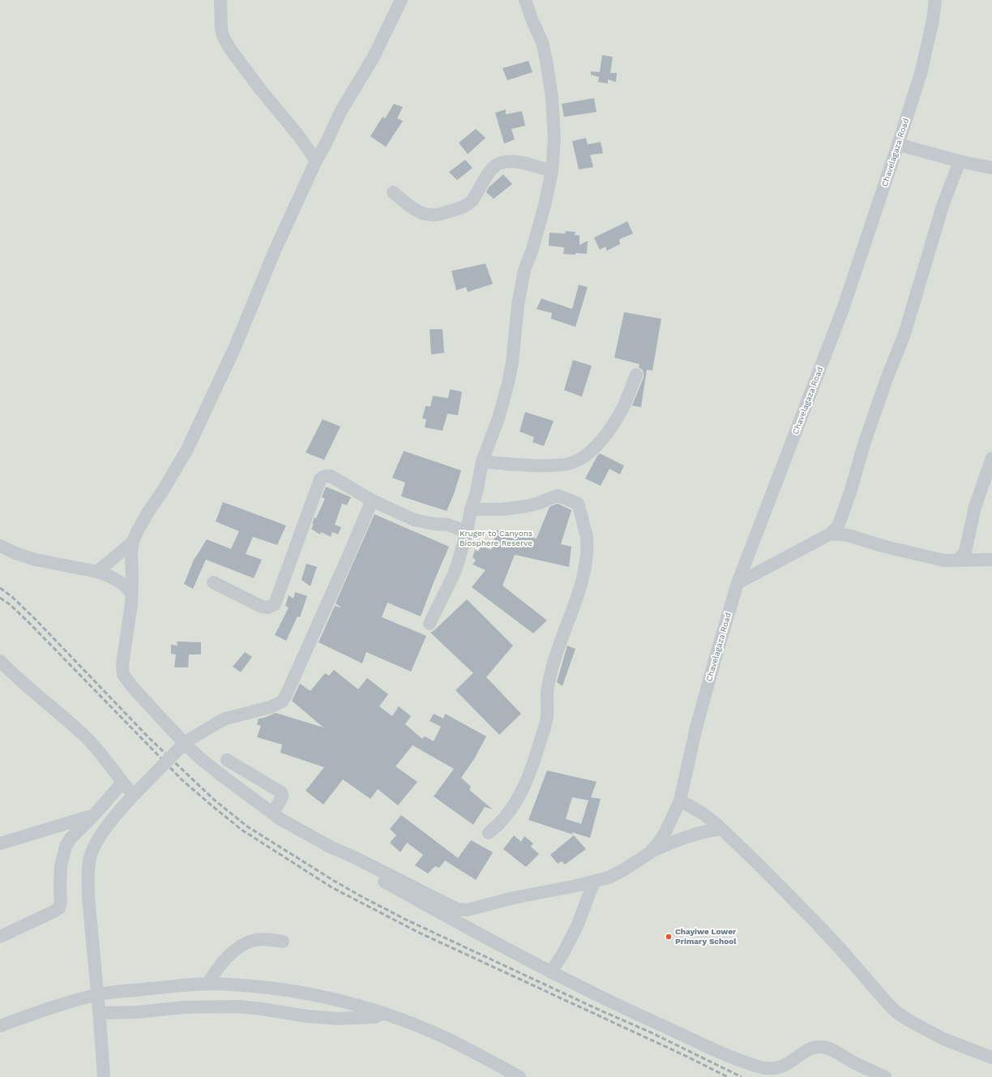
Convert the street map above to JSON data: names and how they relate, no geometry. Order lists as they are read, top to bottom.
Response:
{
  "streets": {
    "street": ["Chavelagaza Road"]
  },
  "parks": ["Kruger to Canyons Biosphere Reserve"],
  "places": ["Chayiwe Lower Primary School"]
}
